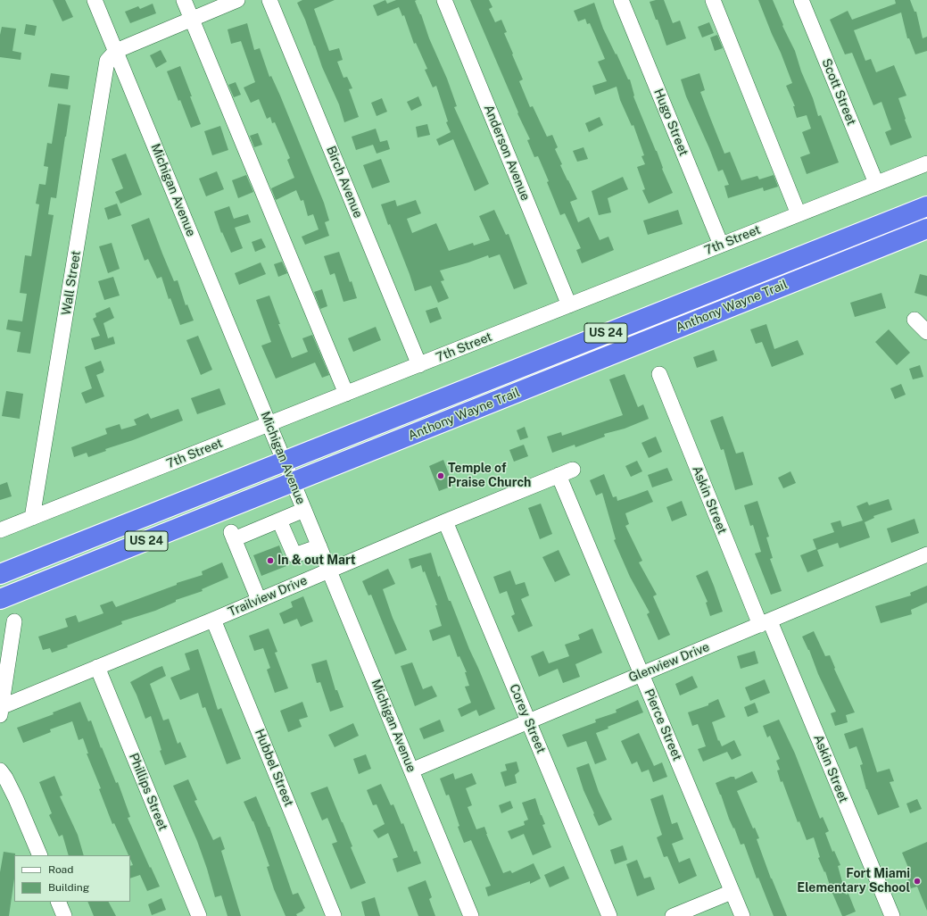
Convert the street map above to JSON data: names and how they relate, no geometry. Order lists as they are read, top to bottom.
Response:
{
  "streets": {
    "highway": ["Anthony Wayne Trail", "US 24"],
    "street": [
      "Scott Street",
      "Hugo Street",
      "Anderson Avenue",
      "Birch Avenue",
      "Michigan Avenue",
      "7th Street",
      "Wall Street",
      "Askin Street",
      "Trailview Drive",
      "Glenview Drive",
      "Corey Street",
      "Pierce Street",
      "Hubbel Street",
      "Phillips Street"
    ]
  },
  "crossings": [
    ["Scott Street", "7th Street"],
    ["Hugo Street", "7th Street"],
    ["Anderson Avenue", "7th Street"],
    ["Birch Avenue", "7th Street"],
    ["Michigan Avenue", "7th Street"],
    ["Michigan Avenue", "Wall Street"],
    ["Michigan Avenue", "Anthony Wayne Trail"],
    ["Michigan Avenue", "Trailview Drive"],
    ["Michigan Avenue", "Glenview Drive"],
    ["7th Street", "Wall Street"],
    ["Askin Street", "Glenview Drive"],
    ["Trailview Drive", "Corey Street"],
    ["Trailview Drive", "Pierce Street"],
    ["Trailview Drive", "Hubbel Street"],
    ["Trailview Drive", "Phillips Street"],
    ["Glenview Drive", "Corey Street"],
    ["Glenview Drive", "Pierce Street"]
  ],
  "places": ["Temple of Praise Church", "In & out Mart", "Fort Miami Elementary School"],
  "legend": ["Road", "Building"]
}
